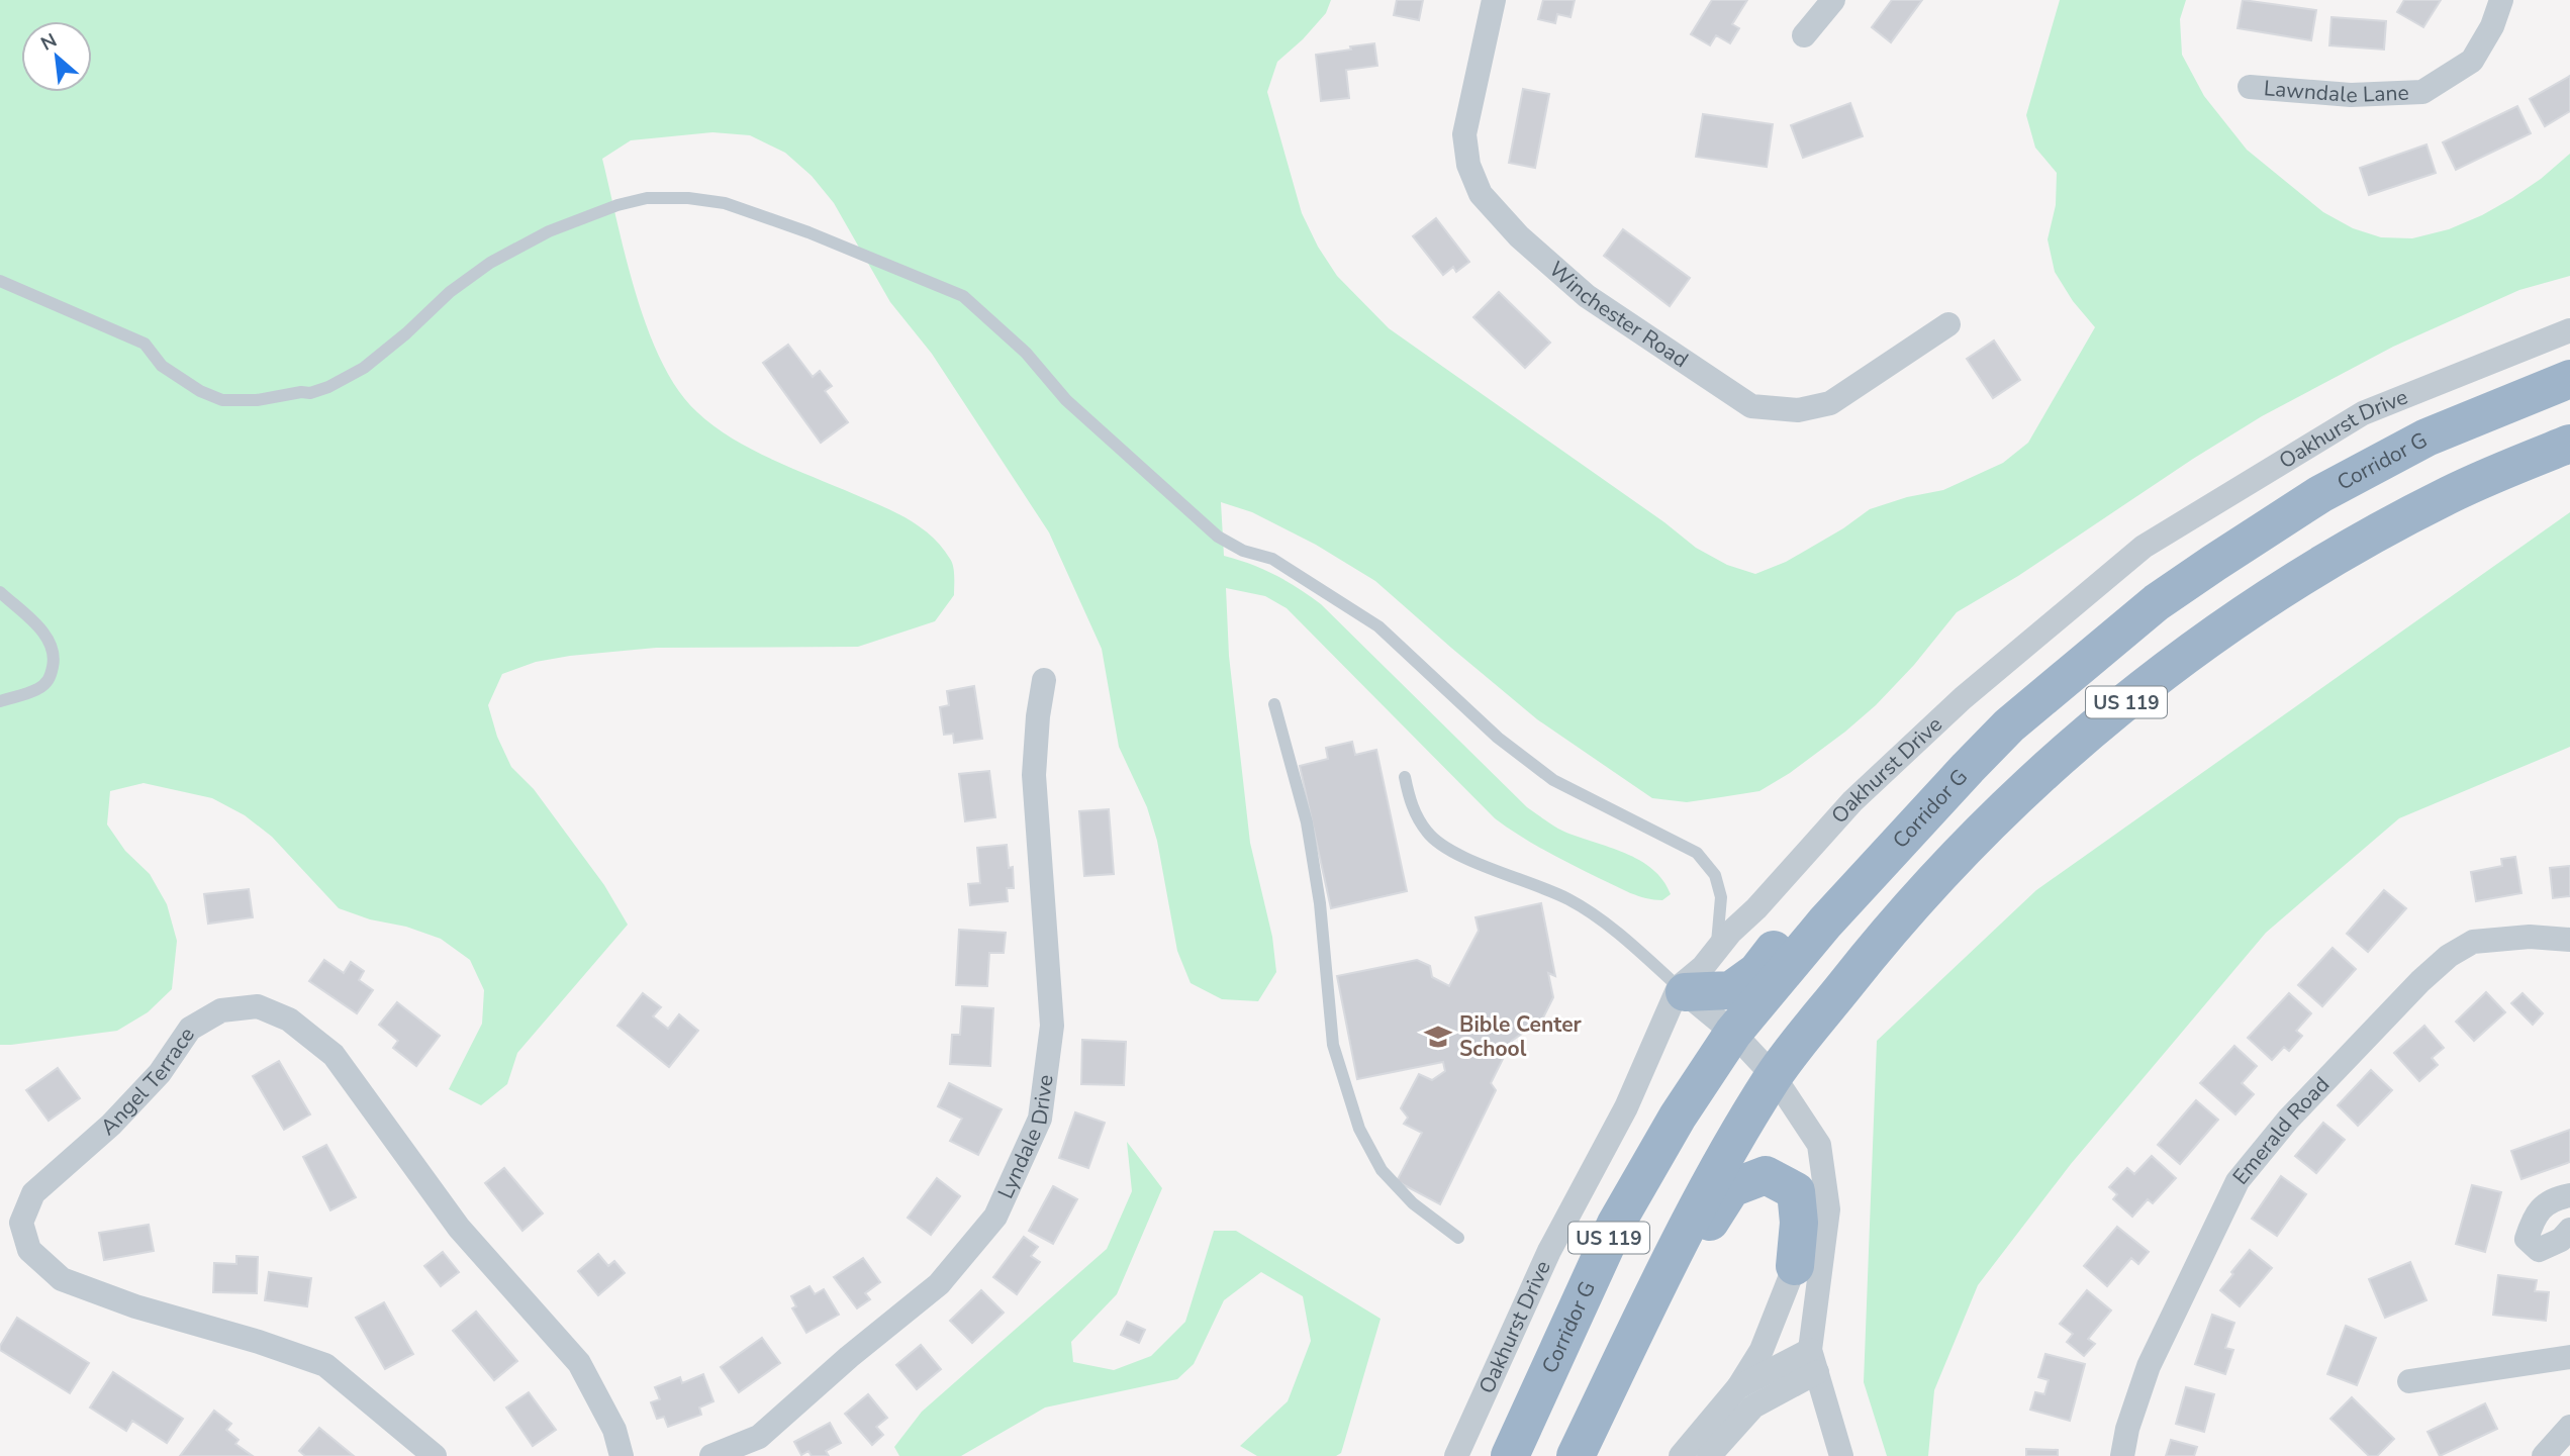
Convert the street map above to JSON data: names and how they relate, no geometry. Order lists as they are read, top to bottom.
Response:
{
  "streets": {
    "highway": ["Corridor G", "US 119"],
    "street": [
      "Lawndale Lane",
      "Winchester Road",
      "Oakhurst Drive",
      "Angel Terrace",
      "Emerald Road",
      "Lyndale Drive"
    ]
  },
  "places": {
    "school or university": ["Bible Center School"]
  },
  "north": "top left"
}
